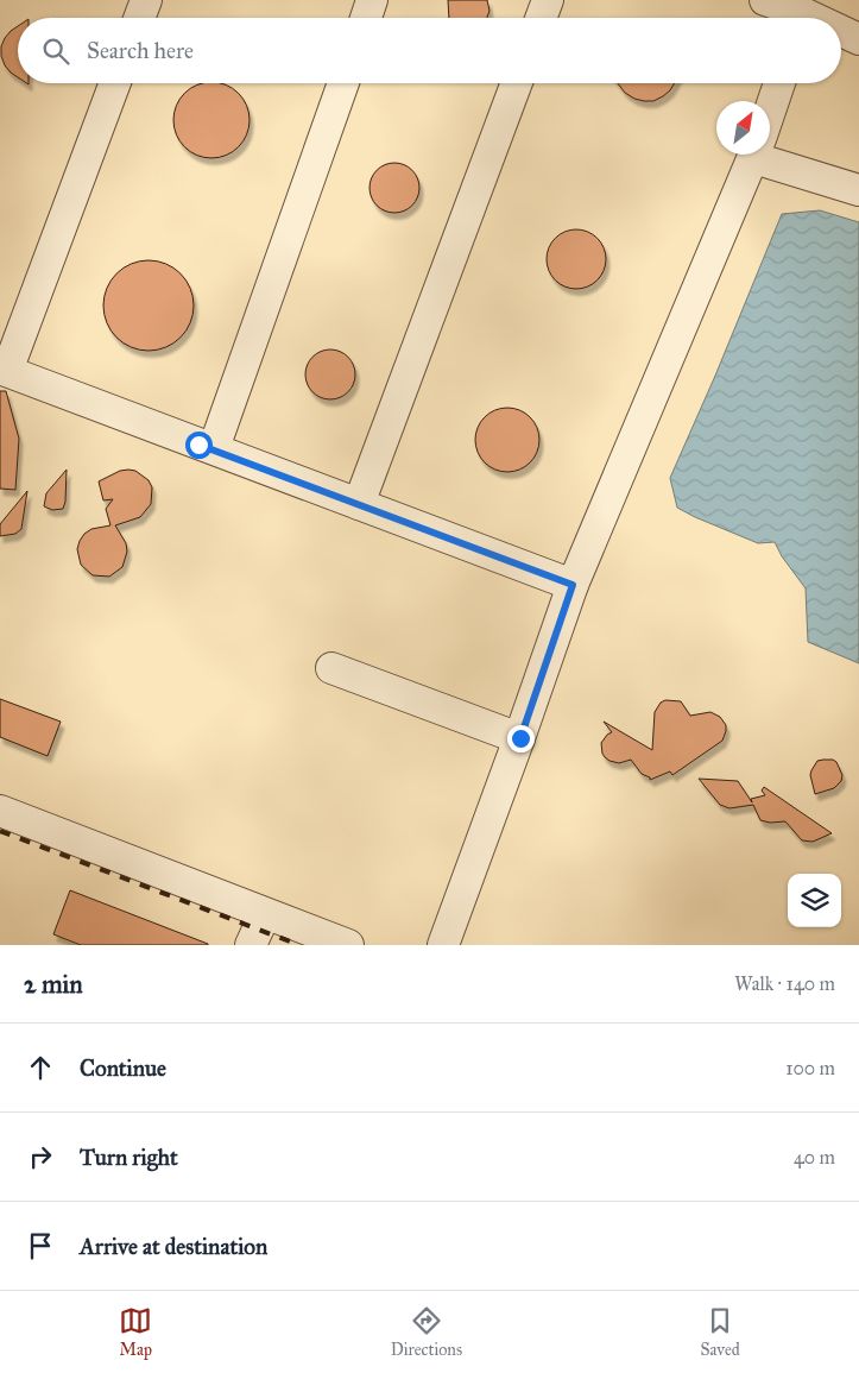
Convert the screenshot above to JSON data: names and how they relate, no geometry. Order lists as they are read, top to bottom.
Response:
{
  "north": "top right",
  "page": {
    "search": "Search here",
    "heading": ["2 min", "Walk · 140 m"],
    "list": [
      ["Continue", "100 m"],
      ["Turn right", "40 m"],
      "Arrive at destination"
    ],
    "nav": ["Map", "Directions", "Saved"]
  }
}
